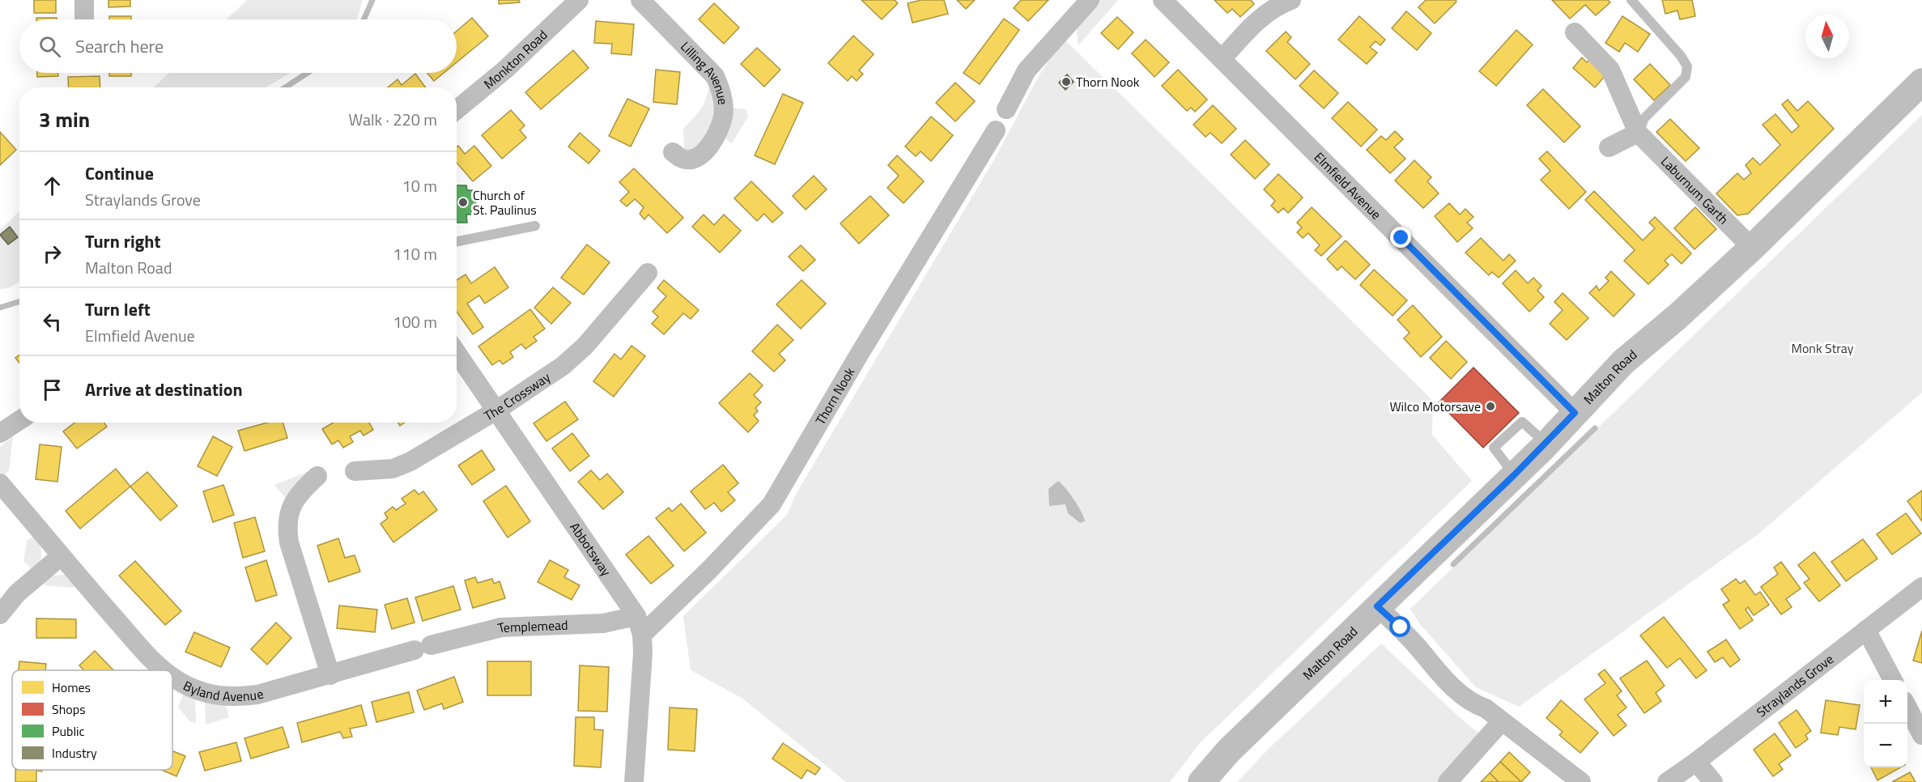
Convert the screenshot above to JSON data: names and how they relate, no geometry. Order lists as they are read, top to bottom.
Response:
{
  "streets": {
    "main road": ["Malton Road"],
    "street": [
      "Monkton Road",
      "Lilling Avenue",
      "Elmfield Avenue",
      "Laburnum Garth",
      "Thorn Nook",
      "The Crossway",
      "Abbotsway",
      "Templemead",
      "Straylands Grove",
      "Byland Avenue"
    ]
  },
  "crossings": [
    ["Elmfield Avenue", "Malton Road"],
    ["Laburnum Garth", "Malton Road"],
    ["Thorn Nook", "Abbotsway"],
    ["The Crossway", "Abbotsway"],
    ["Abbotsway", "Templemead"],
    ["Templemead", "Byland Avenue"]
  ],
  "parks": ["Monk Stray"],
  "places": ["Thorn Nook", "Church of St. Paulinus", "Wilco Motorsave"],
  "legend": [
    "Homes",
    "Shops",
    "Public",
    "Industry"
  ],
  "north": "top",
  "page": {
    "search": "Search here",
    "heading": ["3 min", "Walk · 220 m"],
    "list": [
      ["Continue", "Straylands Grove", "10 m"],
      ["Turn right", "Malton Road", "110 m"],
      ["Turn left", "Elmfield Avenue", "100 m"],
      "Arrive at destination"
    ],
    "map_buttons": ["+", "−"]
  }
}
